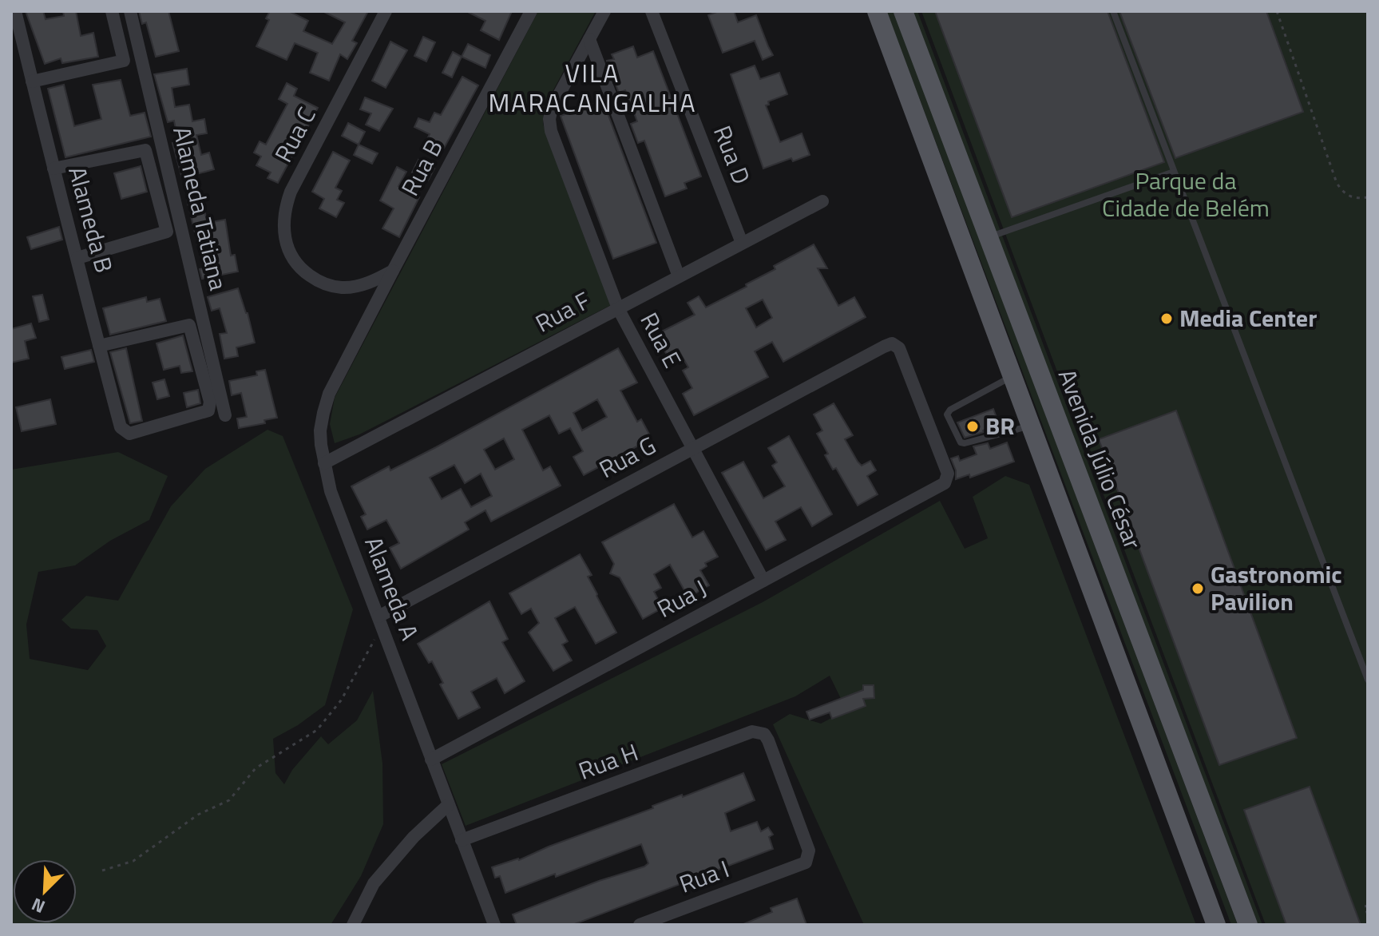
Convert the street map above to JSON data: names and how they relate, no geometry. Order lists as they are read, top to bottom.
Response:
{
  "streets": {
    "main road": ["Avenida Júlio César"],
    "street": [
      "Rua C",
      "Rua D",
      "Rua B",
      "Alameda Tatiana",
      "Alameda B",
      "Rua F",
      "Rua E",
      "Rua G",
      "Alameda A",
      "Rua J",
      "Rua H",
      "Rua I"
    ]
  },
  "crossings": [
    ["Rua C", "Rua B"],
    ["Rua C", "Alameda A"],
    ["Rua D", "Rua F"],
    ["Rua B", "Alameda A"],
    ["Alameda Tatiana", "Alameda B"],
    ["Rua F", "Rua E"],
    ["Rua F", "Alameda A"],
    ["Rua E", "Rua G"],
    ["Rua E", "Rua J"],
    ["Rua G", "Alameda A"],
    ["Rua G", "Rua J"],
    ["Alameda A", "Rua J"],
    ["Alameda A", "Rua H"],
    ["Rua H", "Rua I"]
  ],
  "districts": ["VILA MARACANGALHA"],
  "parks": ["Parque da Cidade de Belém"],
  "places": ["Media Center", "BR", "Gastronomic Pavilion"],
  "north": "bottom left"
}
